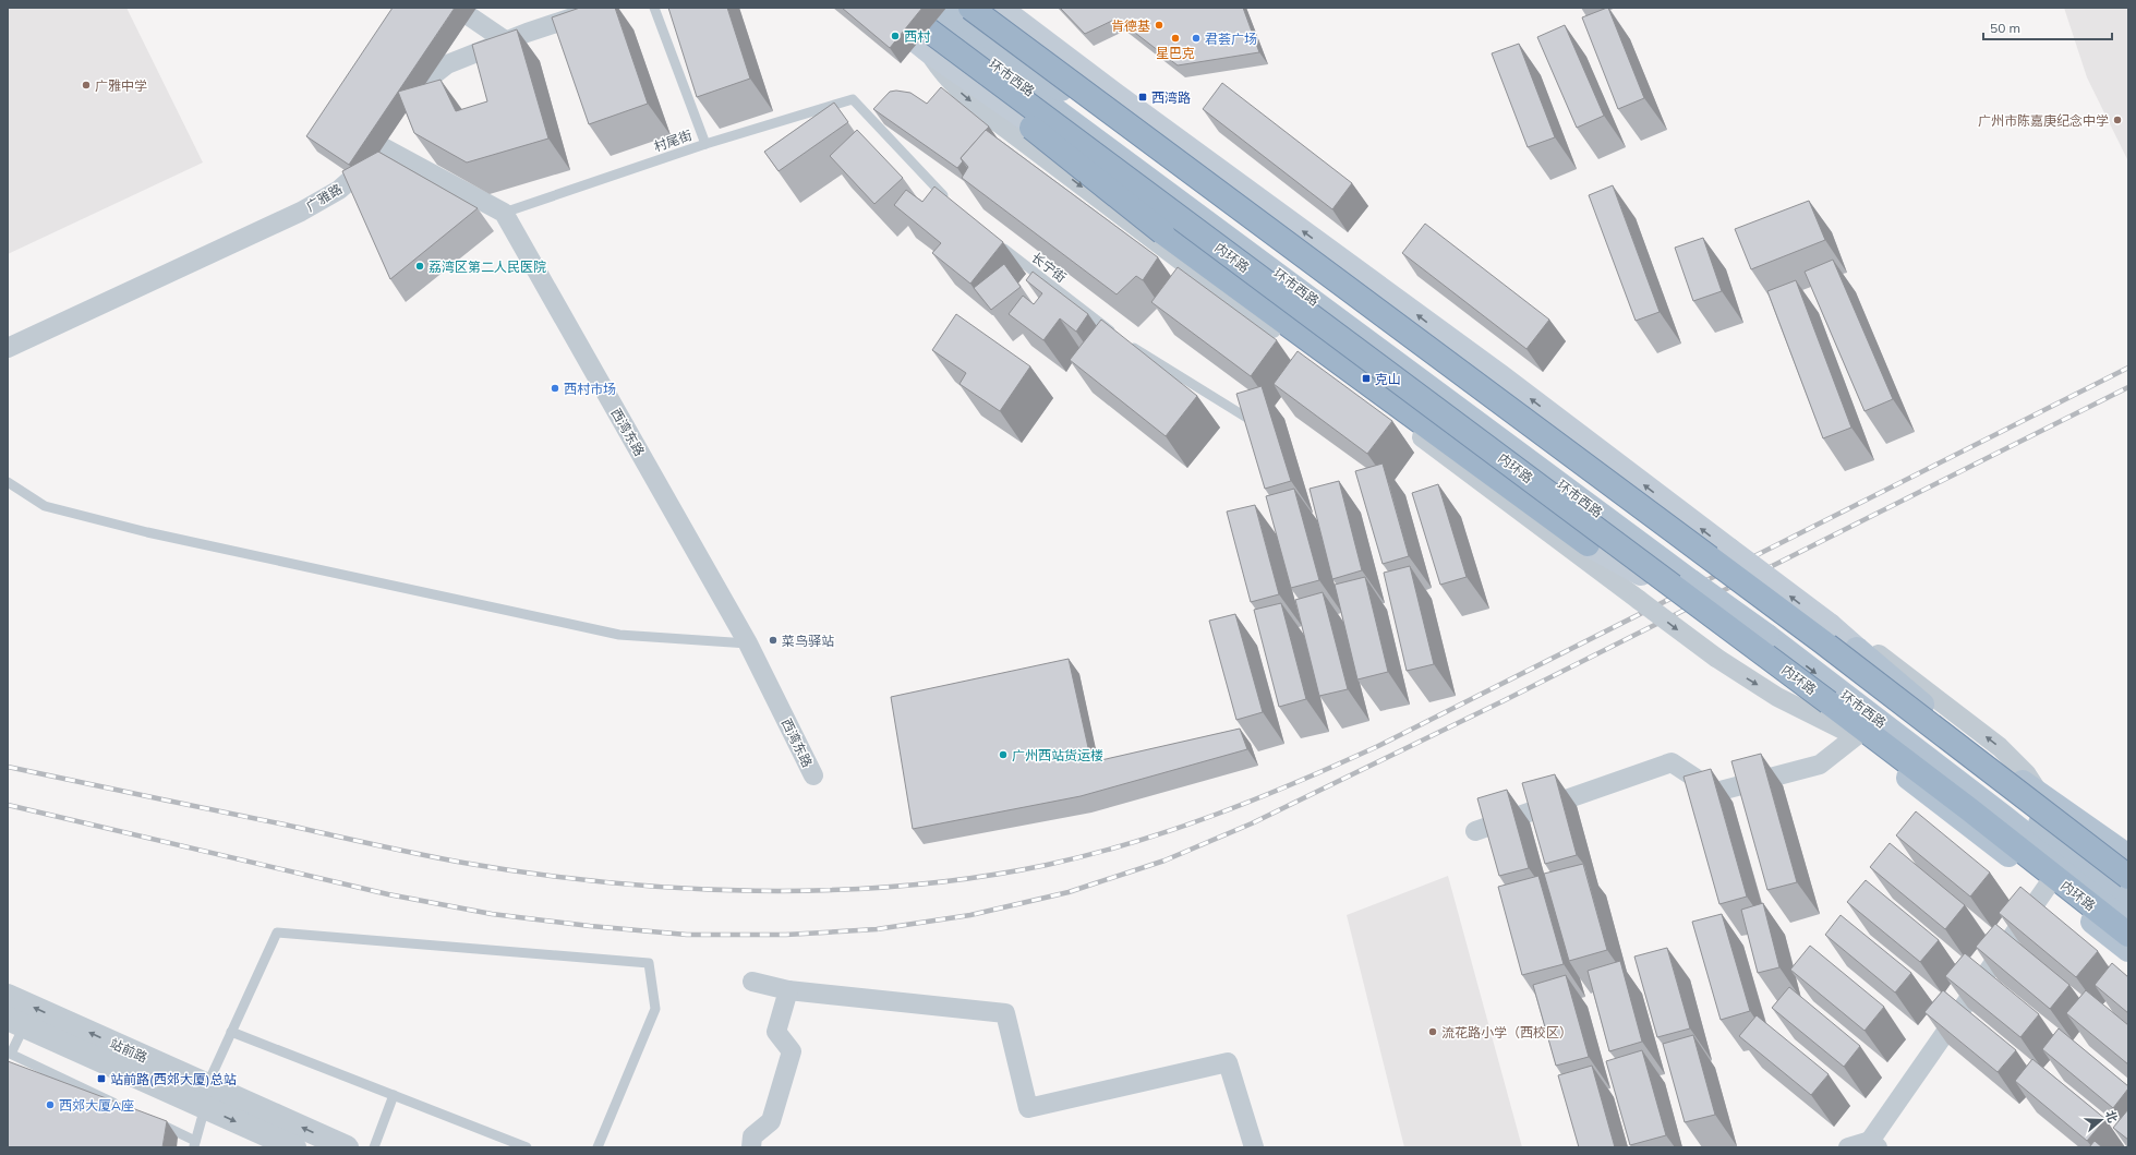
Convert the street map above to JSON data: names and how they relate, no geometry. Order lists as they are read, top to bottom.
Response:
{
  "streets": {
    "highway": ["内环路"],
    "main road": ["环市西路"],
    "street": ["广雅路", "西湾东路", "站前路"],
    "lane": ["村尾街", "长宁街"]
  },
  "crossings": [
    ["环市西路", "内环路"],
    ["村尾街", "西湾东路"]
  ],
  "places": {
    "other": [
      "肯德基",
      "西村",
      "星巴克",
      "君荟广场",
      "广雅中学",
      "广州市陈嘉庚纪念中学",
      "荔湾区第二人民医院",
      "西村市场",
      "菜鸟驿站",
      "广州西站货运楼",
      "流花路小学（西校区）",
      "西郊大厦A座"
    ],
    "transit": ["西湾路", "克山", "站前路(西郊大厦)总站"]
  },
  "scale_bar": "50 m",
  "north": "right"
}
